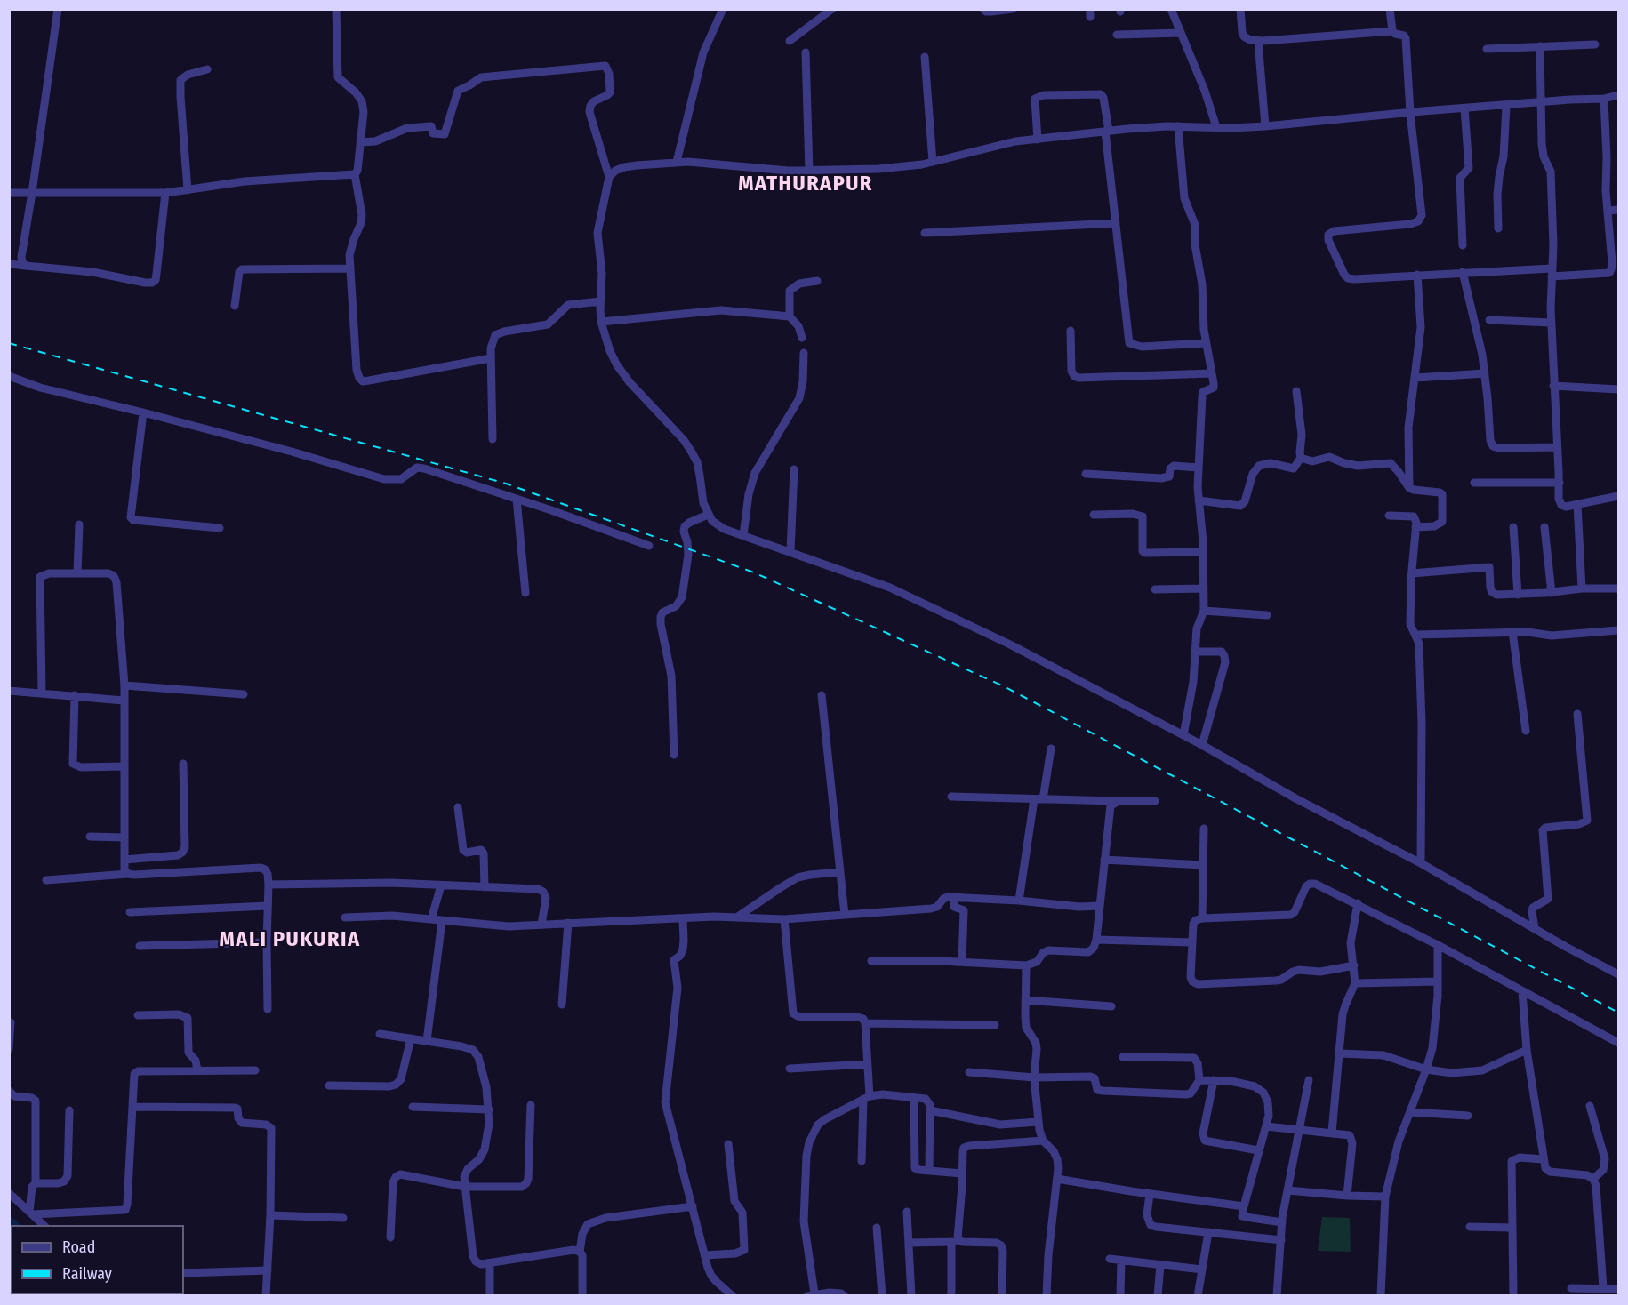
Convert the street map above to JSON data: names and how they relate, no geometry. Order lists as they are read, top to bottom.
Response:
{
  "districts": ["MATHURAPUR", "MALI PUKURIA"],
  "legend": ["Road", "Railway"]
}
